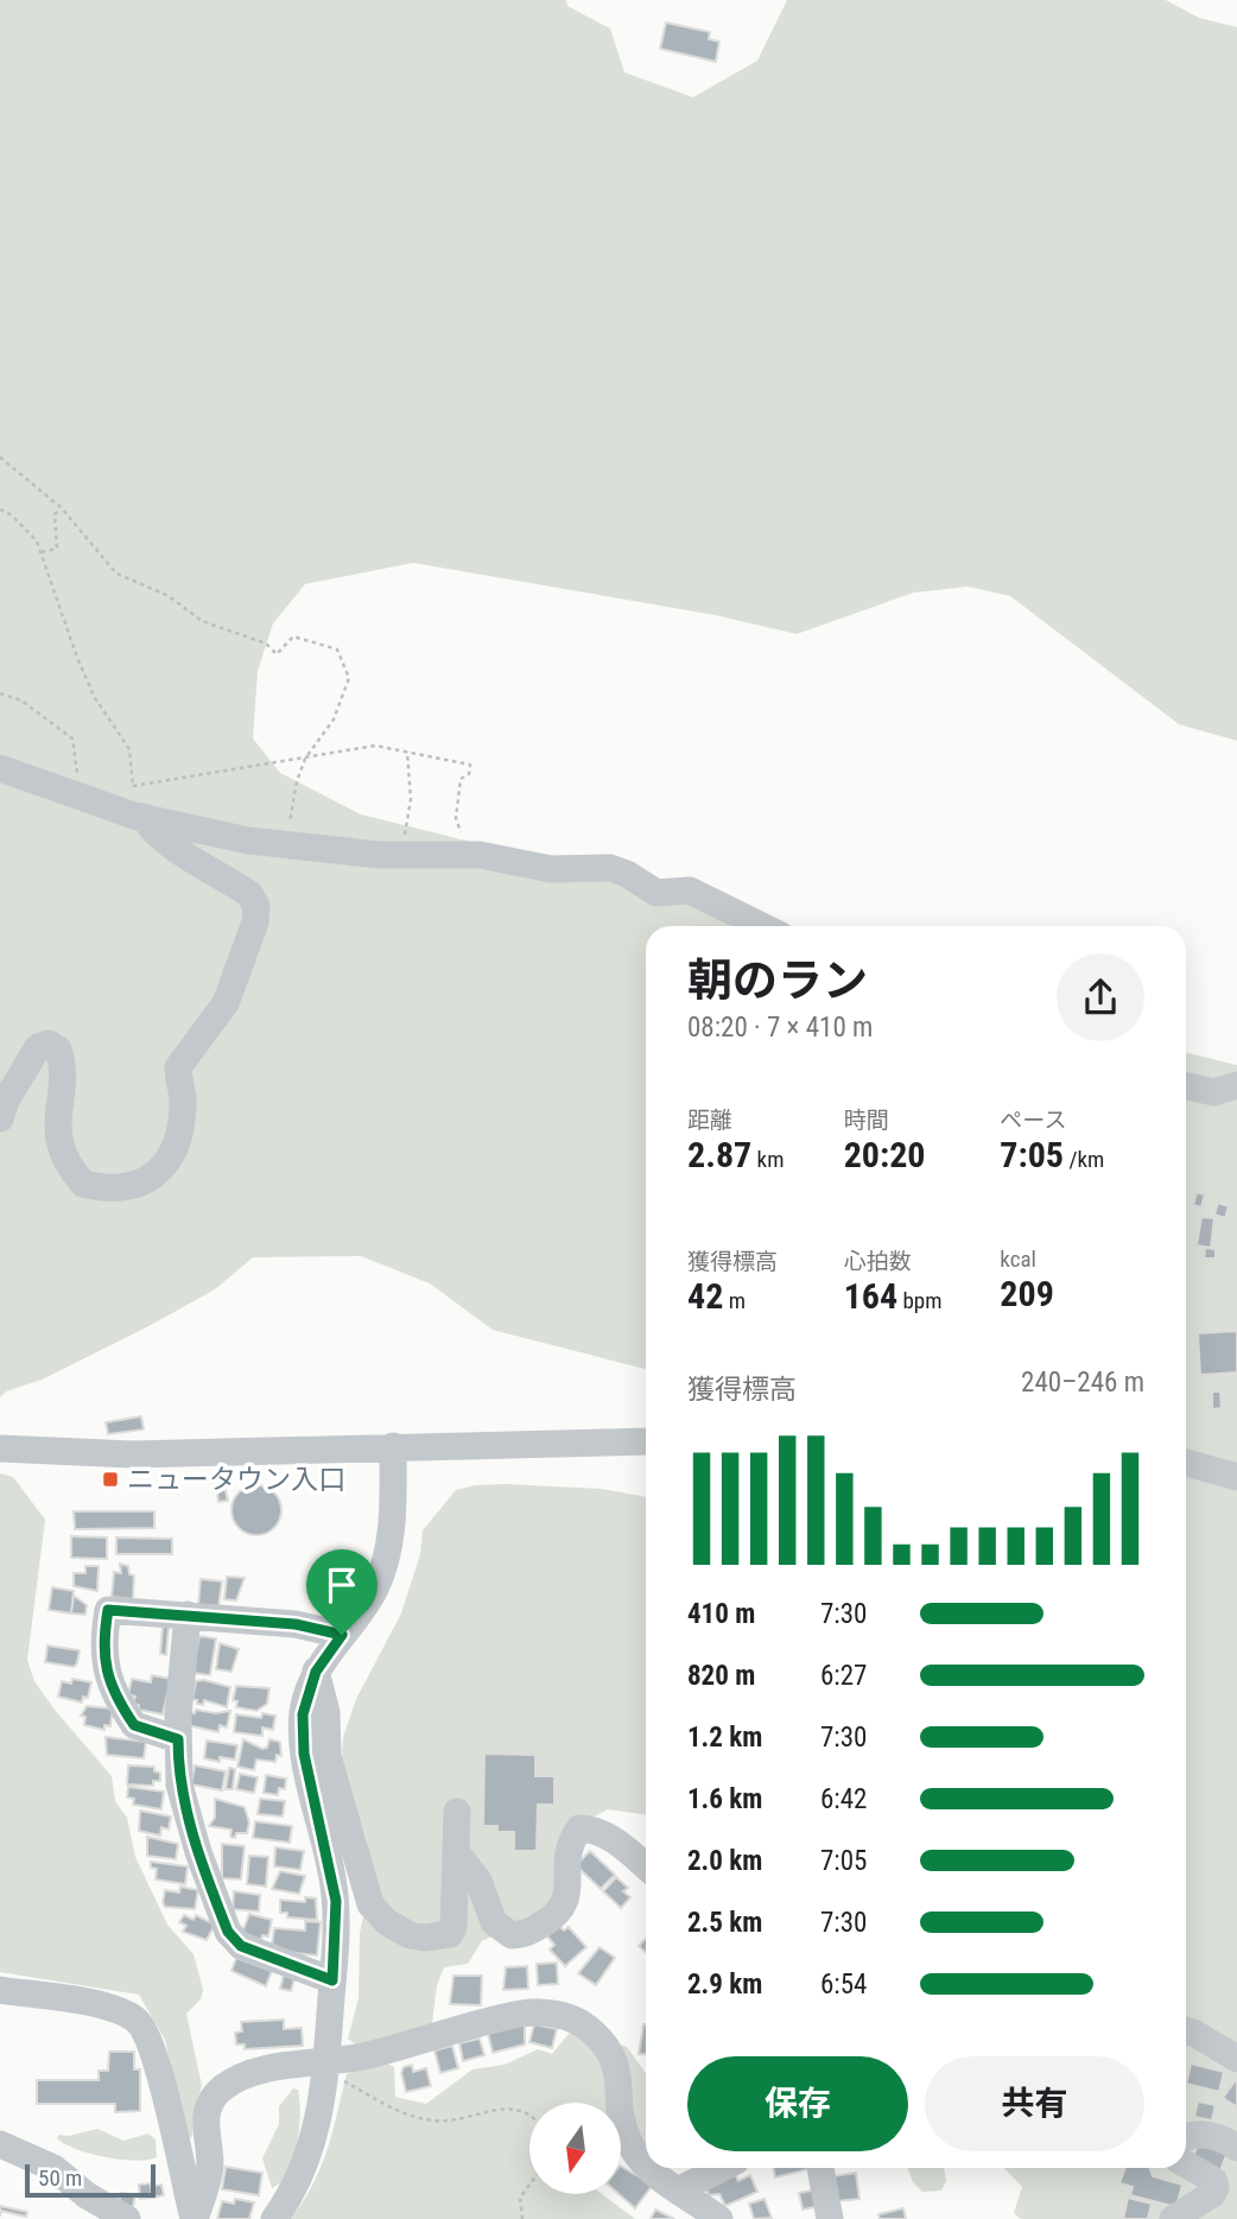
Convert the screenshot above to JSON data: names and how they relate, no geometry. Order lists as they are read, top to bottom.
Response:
{
  "places": {
    "transit": ["ニュータウン入口"]
  },
  "scale_bar": "50 m",
  "north": "bottom",
  "page": {
    "heading": ["朝のラン", "08:20 · 7 × 410 m"],
    "stats": [
      ["距離", "2.87 km"],
      ["時間", "20:20"],
      ["ペース", "7:05 /km"],
      ["獲得標高", "42 m"],
      ["心拍数", "164 bpm"],
      ["kcal", "209"]
    ],
    "chart": ["獲得標高", "240–246 m"],
    "list": [
      {
        "name": "410 m",
        "note": "7:30"
      },
      {
        "name": "820 m",
        "note": "6:27"
      },
      {
        "name": "1.2 km",
        "note": "7:30"
      },
      {
        "name": "1.6 km",
        "note": "6:42"
      },
      {
        "name": "2.0 km",
        "note": "7:05"
      },
      {
        "name": "2.5 km",
        "note": "7:30"
      },
      {
        "name": "2.9 km",
        "note": "6:54"
      }
    ],
    "buttons": ["保存", "共有"],
    "scale": "50 m"
  }
}
